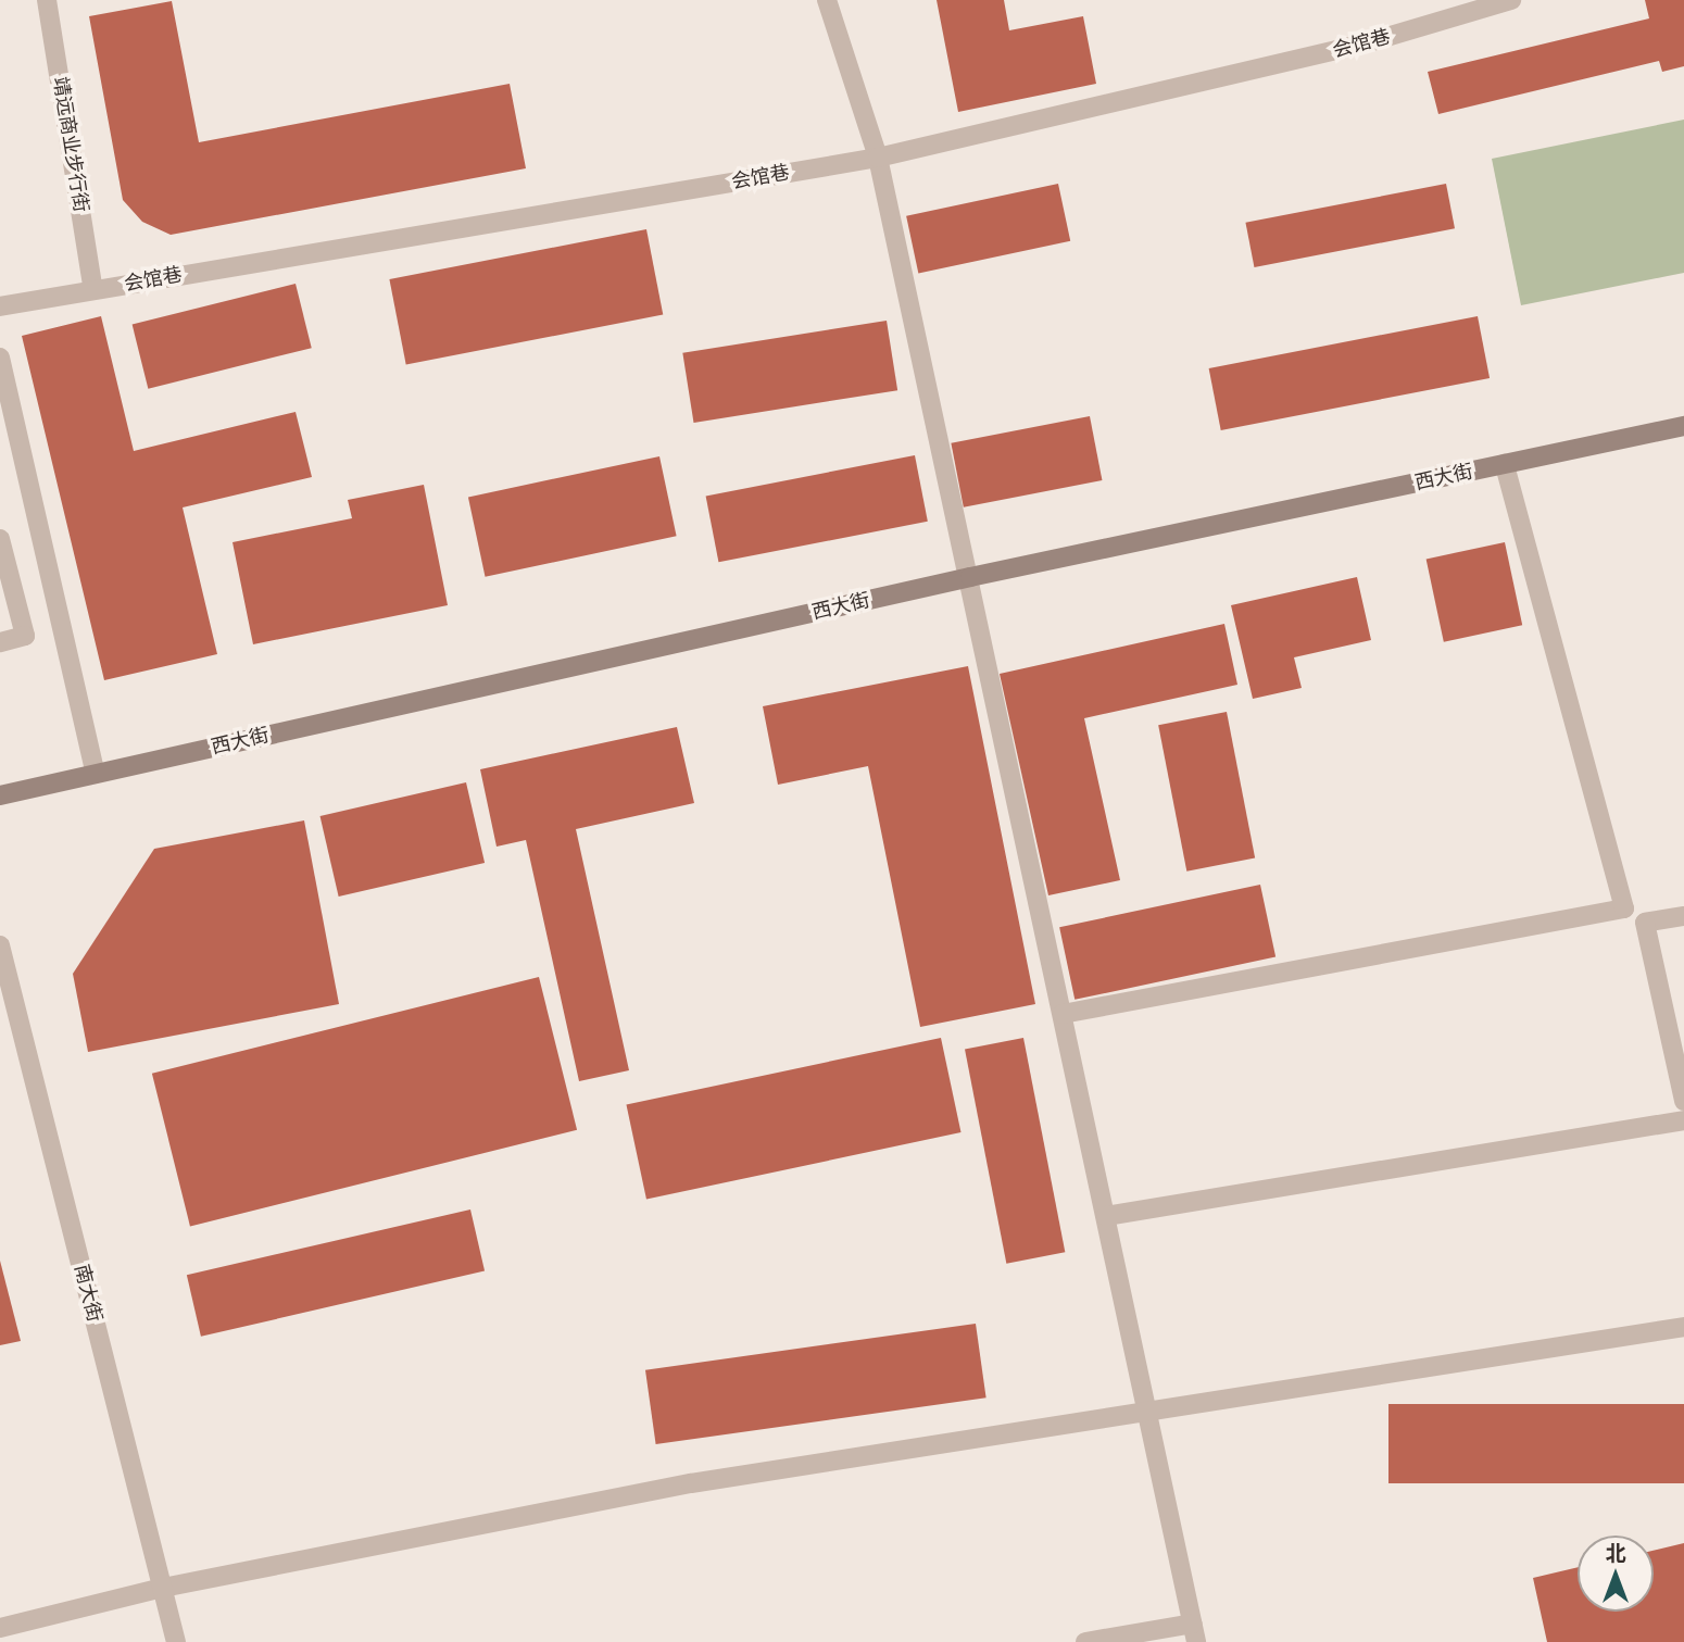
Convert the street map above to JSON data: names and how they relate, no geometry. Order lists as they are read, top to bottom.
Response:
{
  "streets": {
    "main road": ["西大街"],
    "street": ["会馆巷", "靖远商业步行街", "南大街"]
  },
  "crossings": [
    ["会馆巷", "靖远商业步行街"]
  ],
  "north": "top"
}
